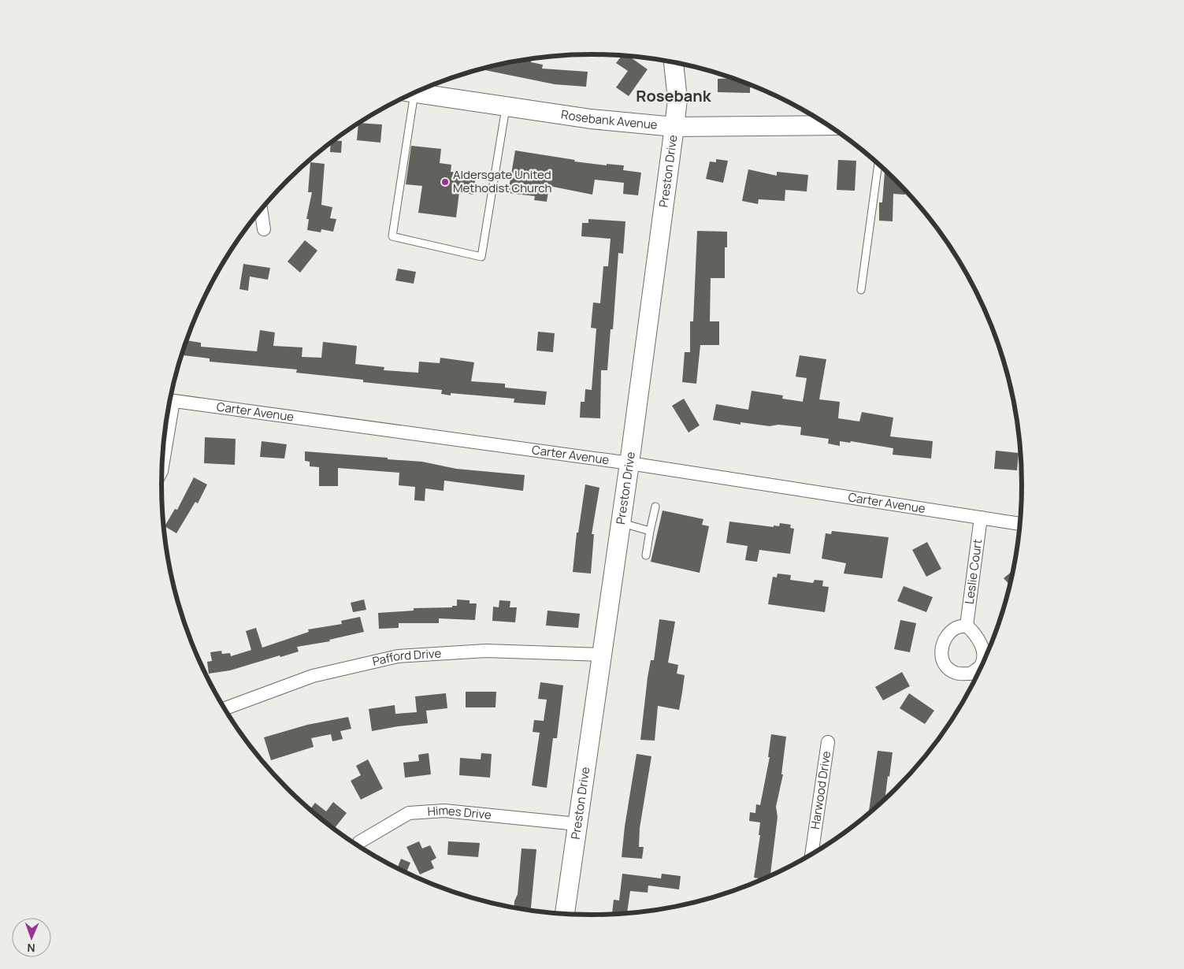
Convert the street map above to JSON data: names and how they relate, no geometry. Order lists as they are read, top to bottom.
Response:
{
  "streets": {
    "street": [
      "Rosebank Avenue",
      "Preston Drive",
      "Carter Avenue",
      "Leslie Court",
      "Pafford Drive",
      "Harwood Drive",
      "Himes Drive"
    ]
  },
  "crossings": [
    ["Rosebank Avenue", "Preston Drive"],
    ["Preston Drive", "Carter Avenue"],
    ["Preston Drive", "Pafford Drive"],
    ["Preston Drive", "Himes Drive"],
    ["Carter Avenue", "Leslie Court"]
  ],
  "districts": ["Rosebank"],
  "places": ["Aldersgate United Methodist Church"],
  "north": "bottom"
}
